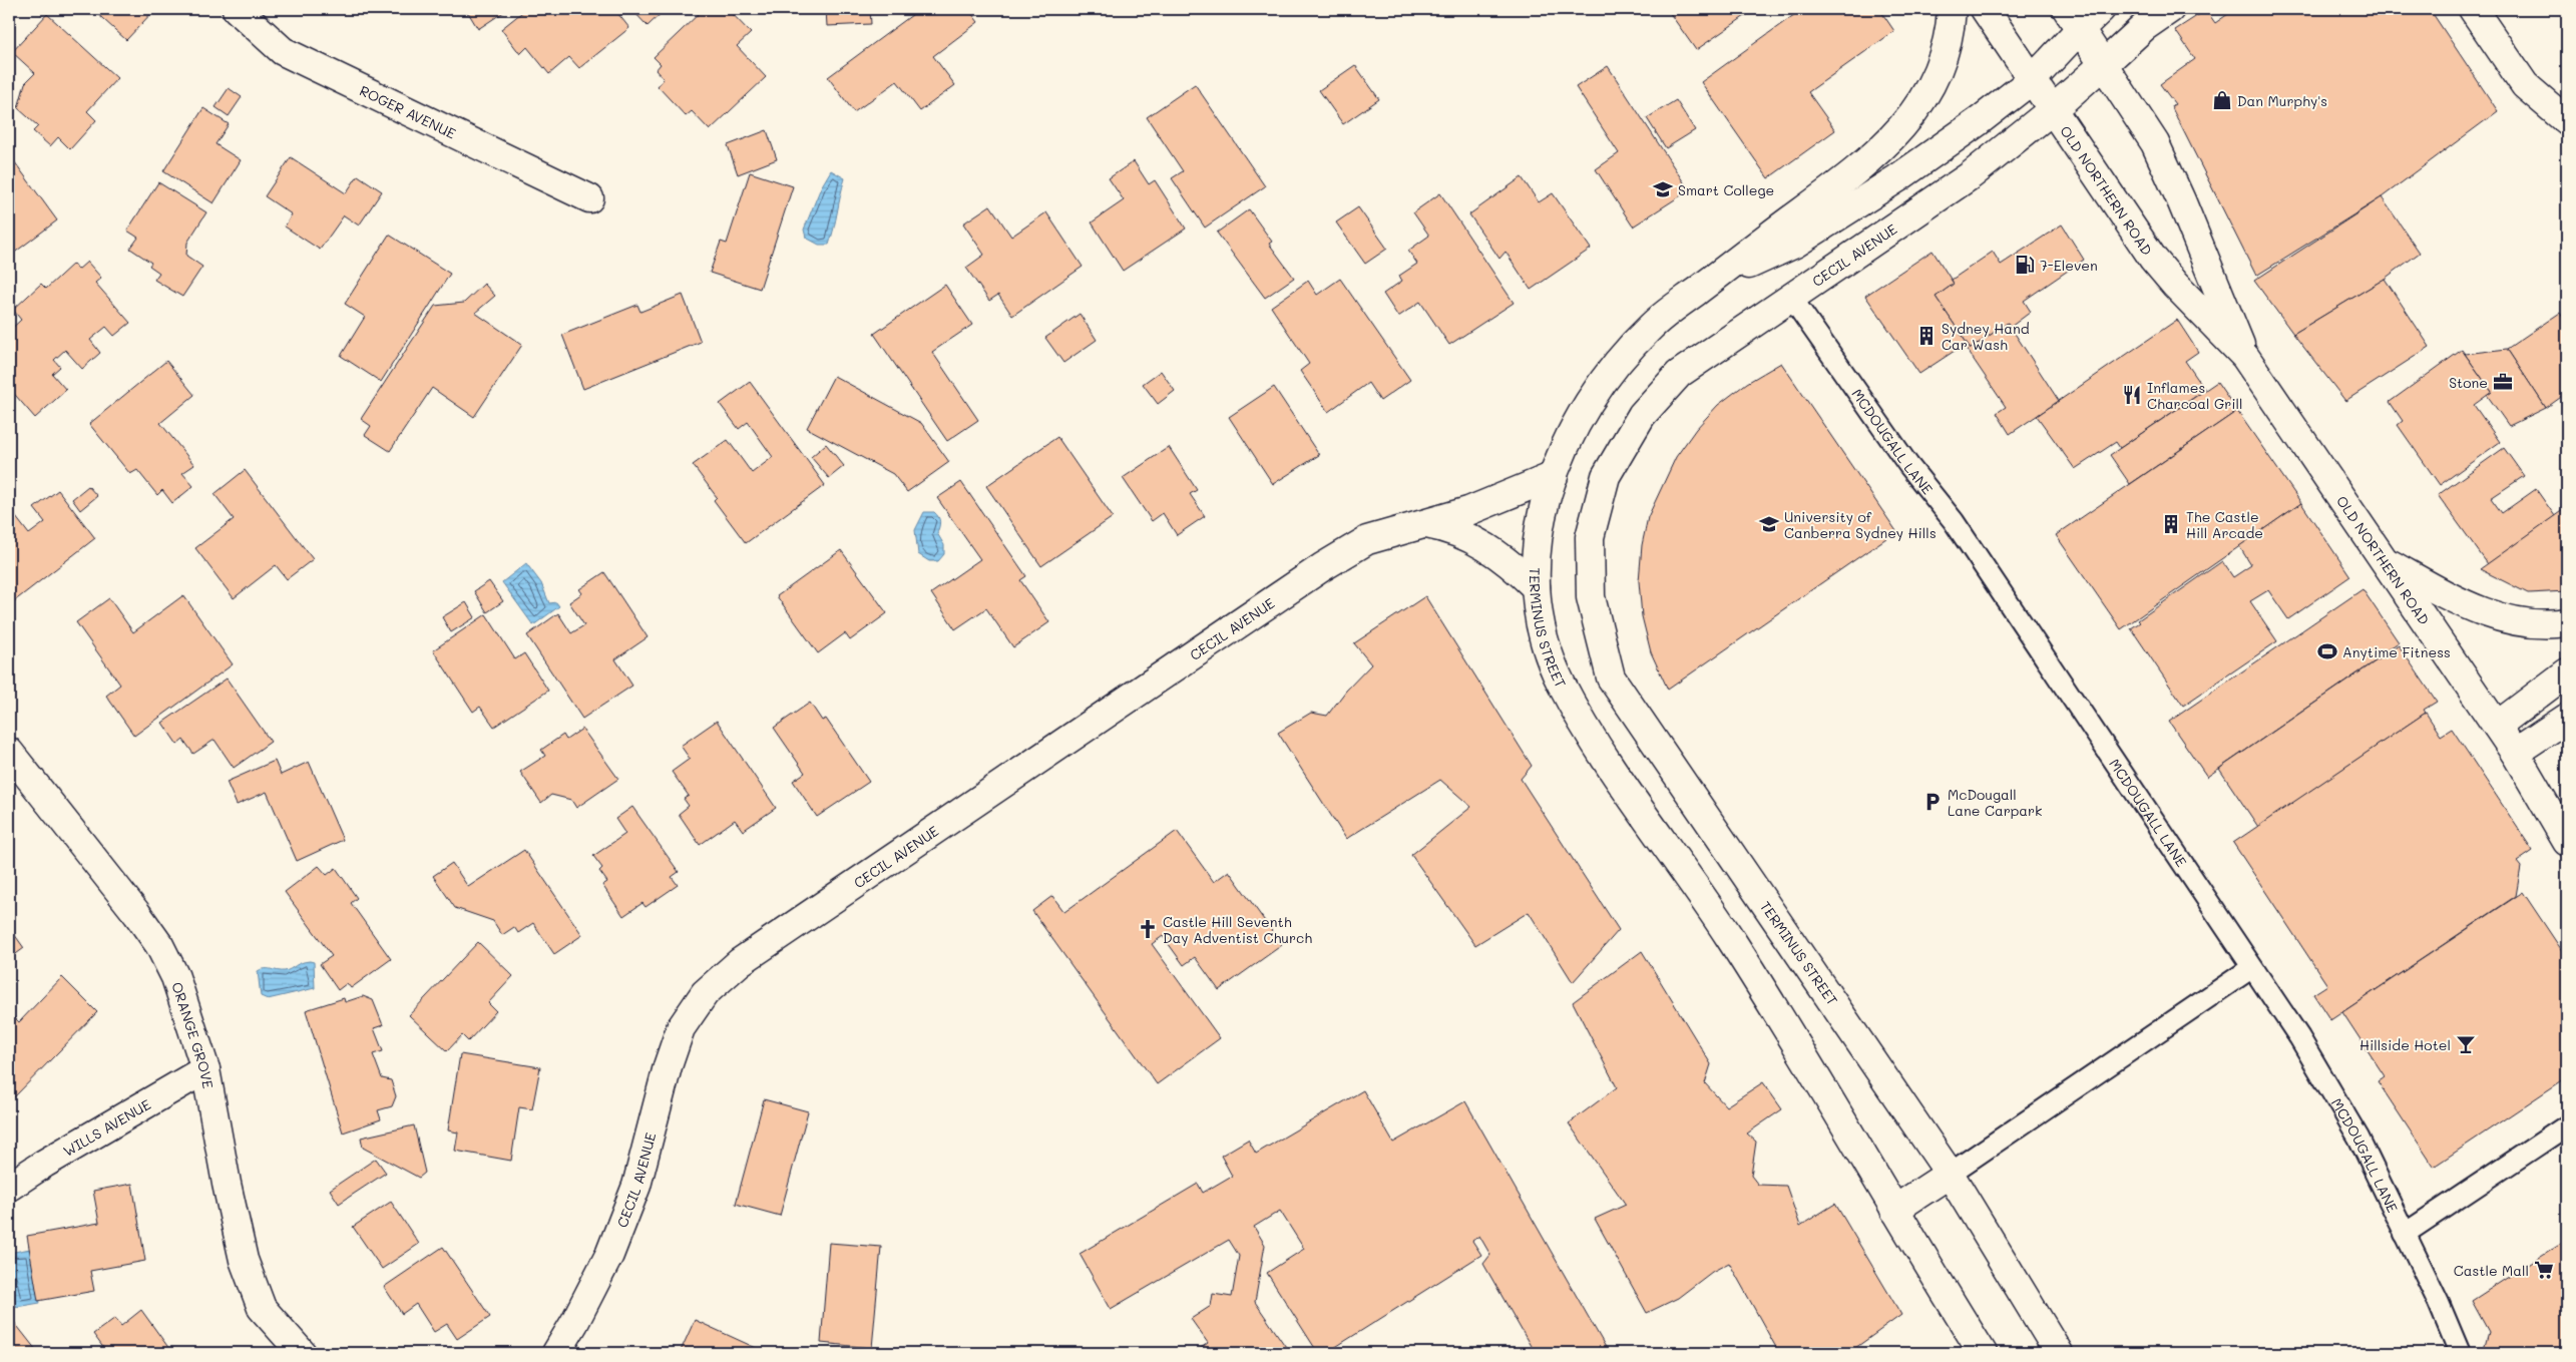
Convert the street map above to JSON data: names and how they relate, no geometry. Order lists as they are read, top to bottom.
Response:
{
  "streets": {
    "main road": [
      "ROGER AVENUE",
      "OLD NORTHERN ROAD",
      "CECIL AVENUE",
      "TERMINUS STREET",
      "ORANGE GROVE",
      "WILLS AVENUE"
    ],
    "lane": ["MCDOUGALL LANE"]
  },
  "crossings": [
    ["OLD NORTHERN ROAD", "CECIL AVENUE"],
    ["CECIL AVENUE", "MCDOUGALL LANE"],
    ["CECIL AVENUE", "TERMINUS STREET"],
    ["ORANGE GROVE", "WILLS AVENUE"]
  ],
  "places": {
    "shop": ["Dan Murphy's"],
    "school or university": ["Smart College", "University of Canberra Sydney Hills"],
    "fuel station": ["7-Eleven"],
    "building": ["Sydney Hand Car Wash", "The Castle Hill Arcade"],
    "office": ["Stone"],
    "restaurant": ["Inflames Charcoal Grill"],
    "sports": ["Anytime Fitness"],
    "parking": ["McDougall Lane Carpark"],
    "church": ["Castle Hill Seventh Day Adventist Church"],
    "bar": ["Hillside Hotel"],
    "supermarket": ["Castle Mall"]
  }
}
